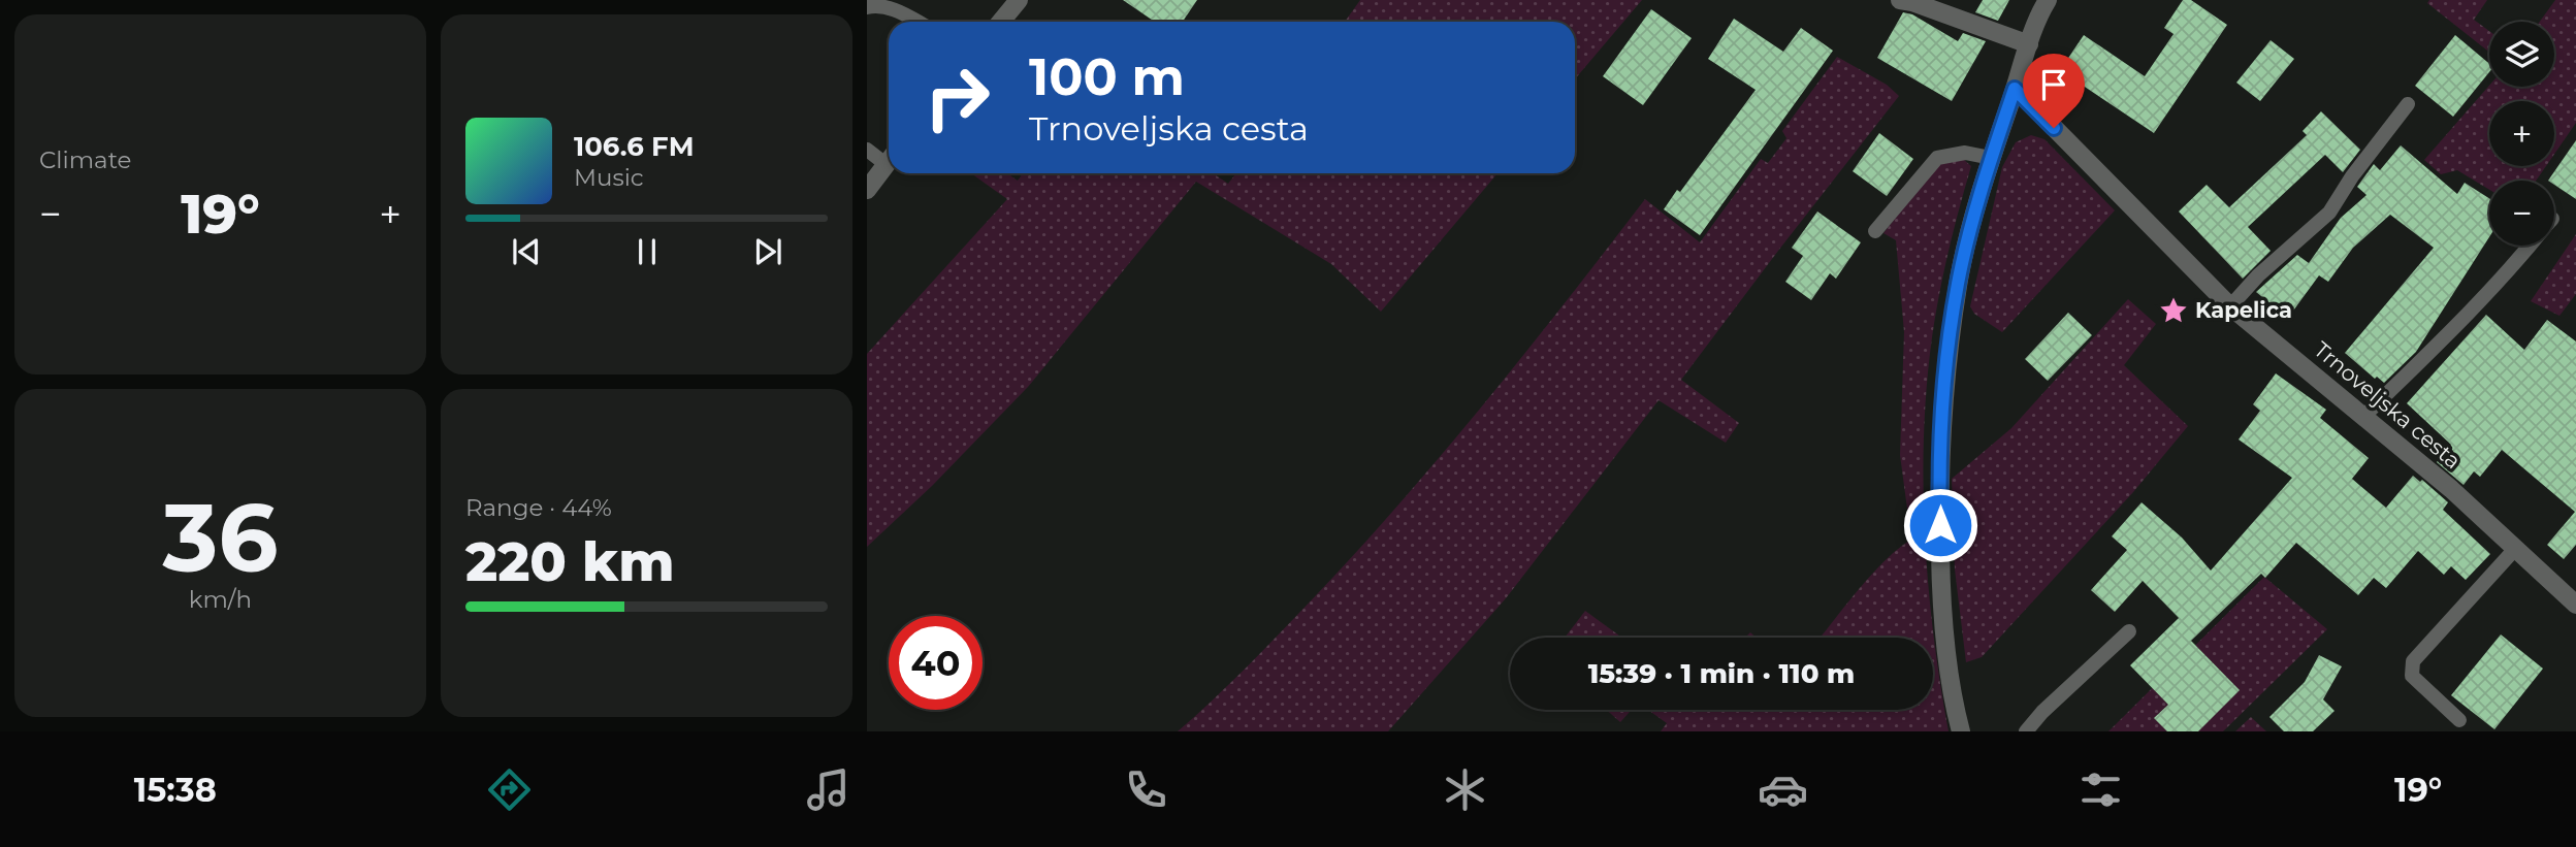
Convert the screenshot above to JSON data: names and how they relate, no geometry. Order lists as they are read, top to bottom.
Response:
{
  "streets": {
    "street": ["Trnoveljska cesta"]
  },
  "places": {
    "place": ["Kapelica"]
  },
  "page": {
    "tile": [
      "Climate",
      ["36", "km/h"],
      ["Range · 44%", "220 km"]
    ],
    "map_buttons": ["+", "−"],
    "turn": ["100 m", "Trnoveljska cesta"],
    "song": ["106.6 FM", "Music"],
    "heat": ["−", "19°", "+"],
    "limit": "40",
    "trip": "15:39 · 1 min · 110 m",
    "tabs": ["15:38", "19°"]
  }
}
